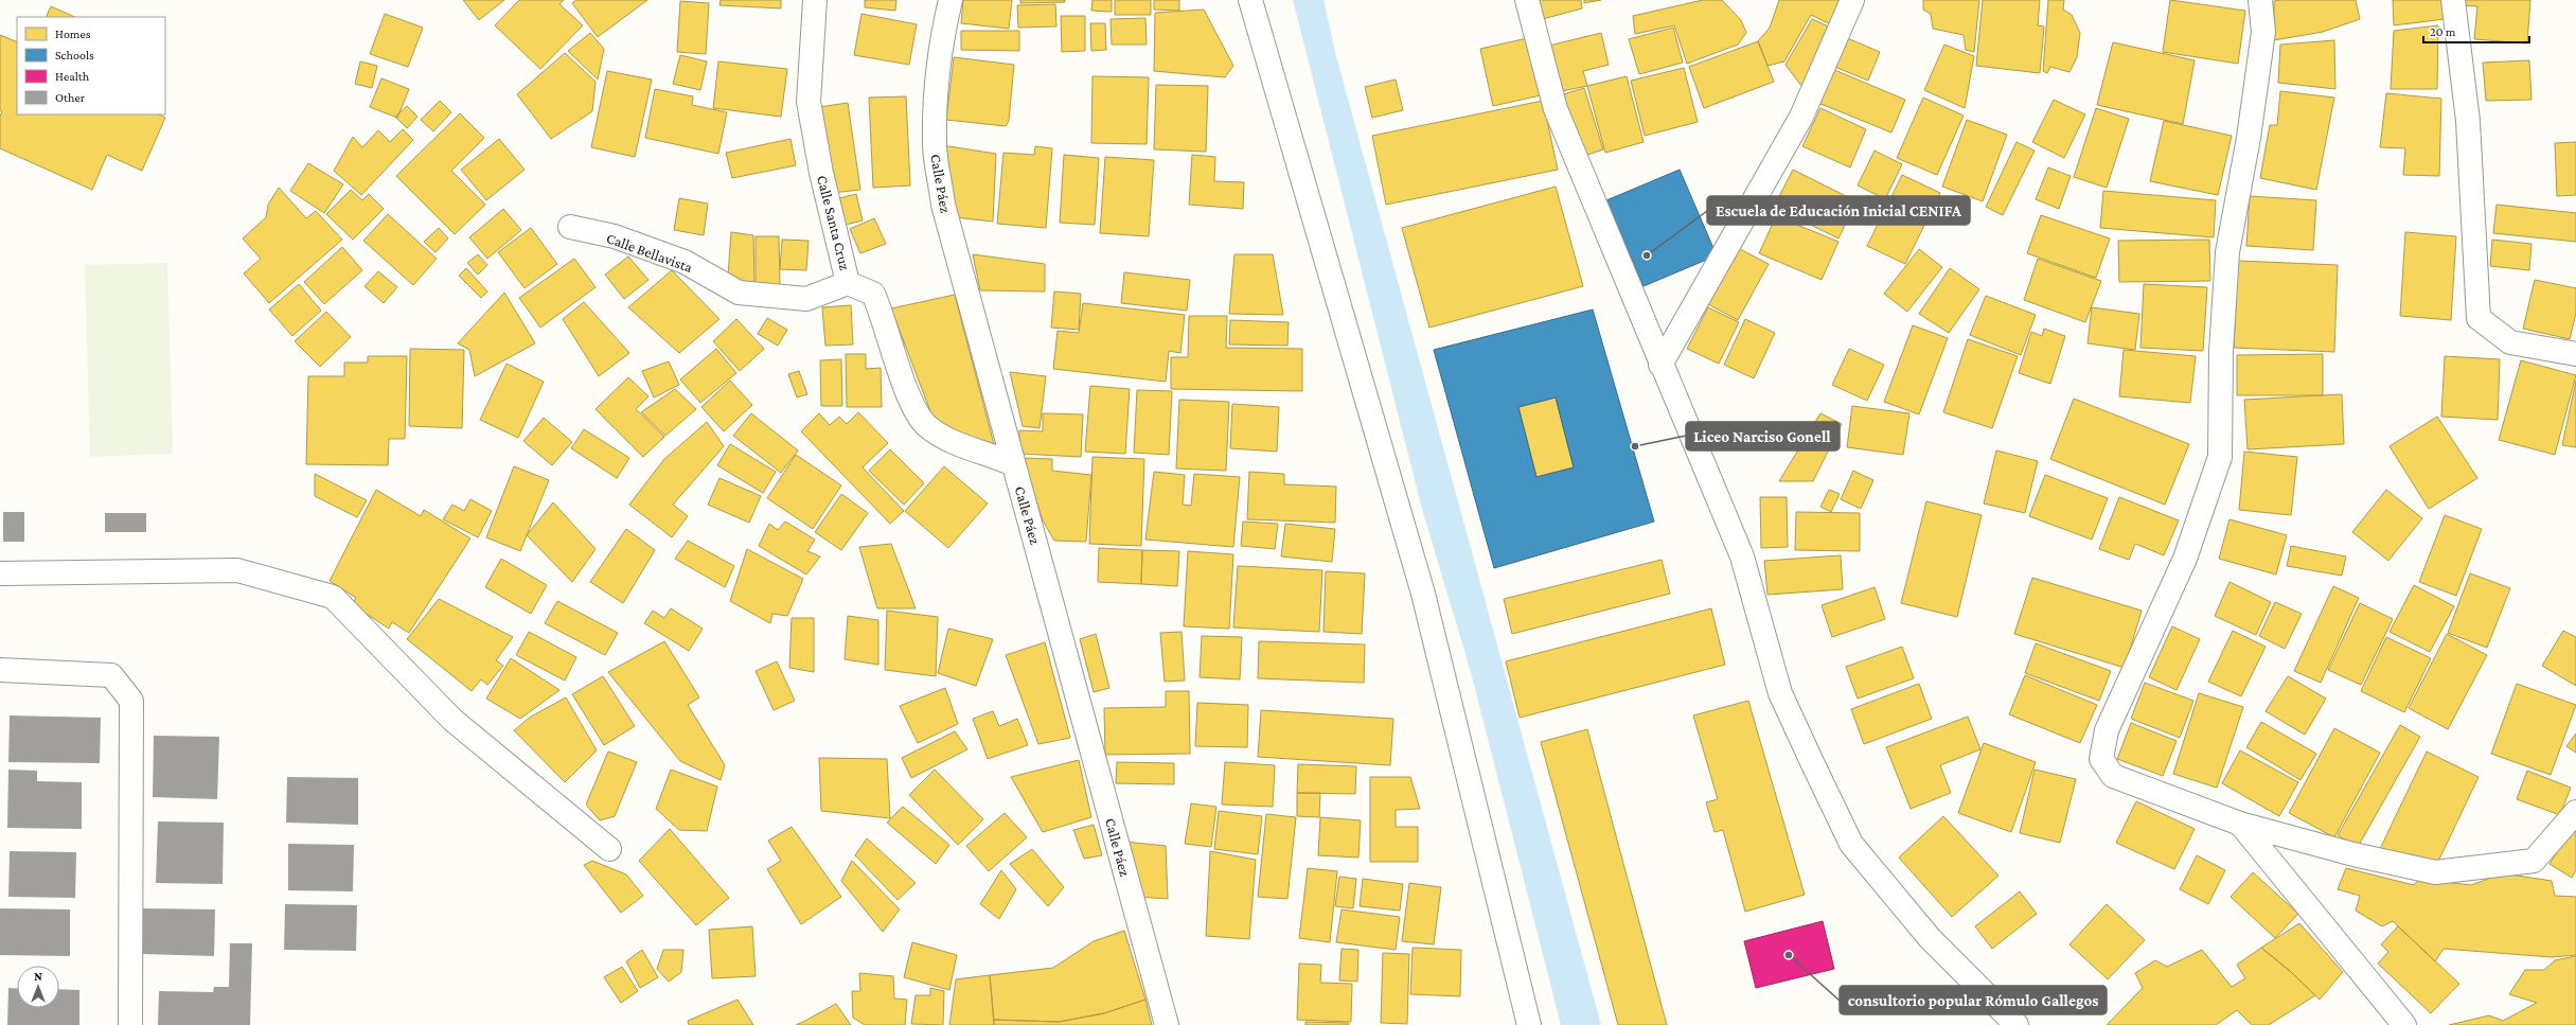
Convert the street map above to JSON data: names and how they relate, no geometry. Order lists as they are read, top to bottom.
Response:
{
  "streets": {
    "street": ["Calle Páez", "Calle Santa Cruz", "Calle Bellavista"]
  },
  "crossings": [
    ["Calle Páez", "Calle Santa Cruz"],
    ["Calle Santa Cruz", "Calle Bellavista"]
  ],
  "places": ["Escuela de Educación Inicial CENIFA", "Liceo Narciso Gonell", "consultorio popular Rómulo Gallegos"],
  "legend": [
    "Homes",
    "Schools",
    "Health",
    "Other"
  ],
  "scale_bar": "20 m",
  "north": "top"
}
